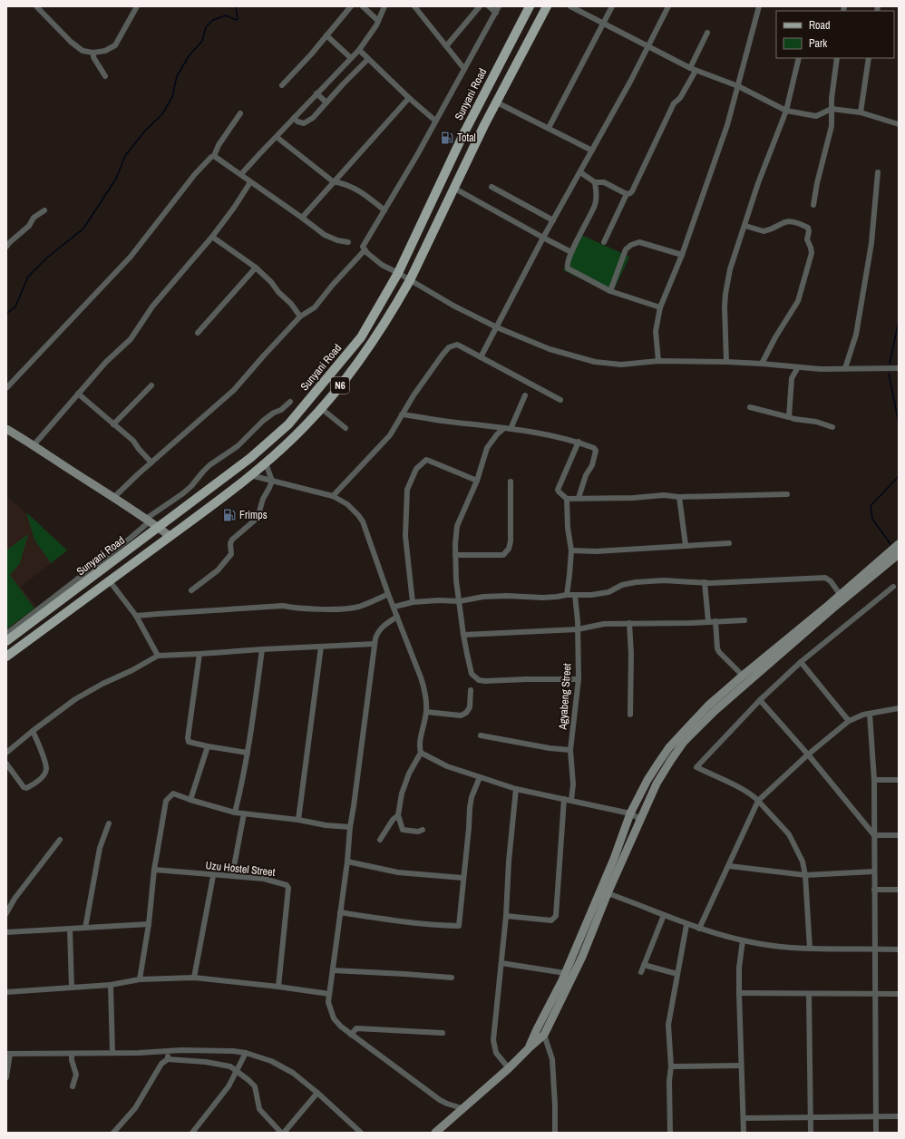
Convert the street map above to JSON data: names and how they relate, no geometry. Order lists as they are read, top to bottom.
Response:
{
  "streets": {
    "main road": ["Sunyani Road", "N6"],
    "street": ["Agyabeng Street", "Uzu Hostel Street"]
  },
  "places": {
    "fuel station": ["Total", "Frimps"]
  },
  "legend": ["Road", "Park"]
}
